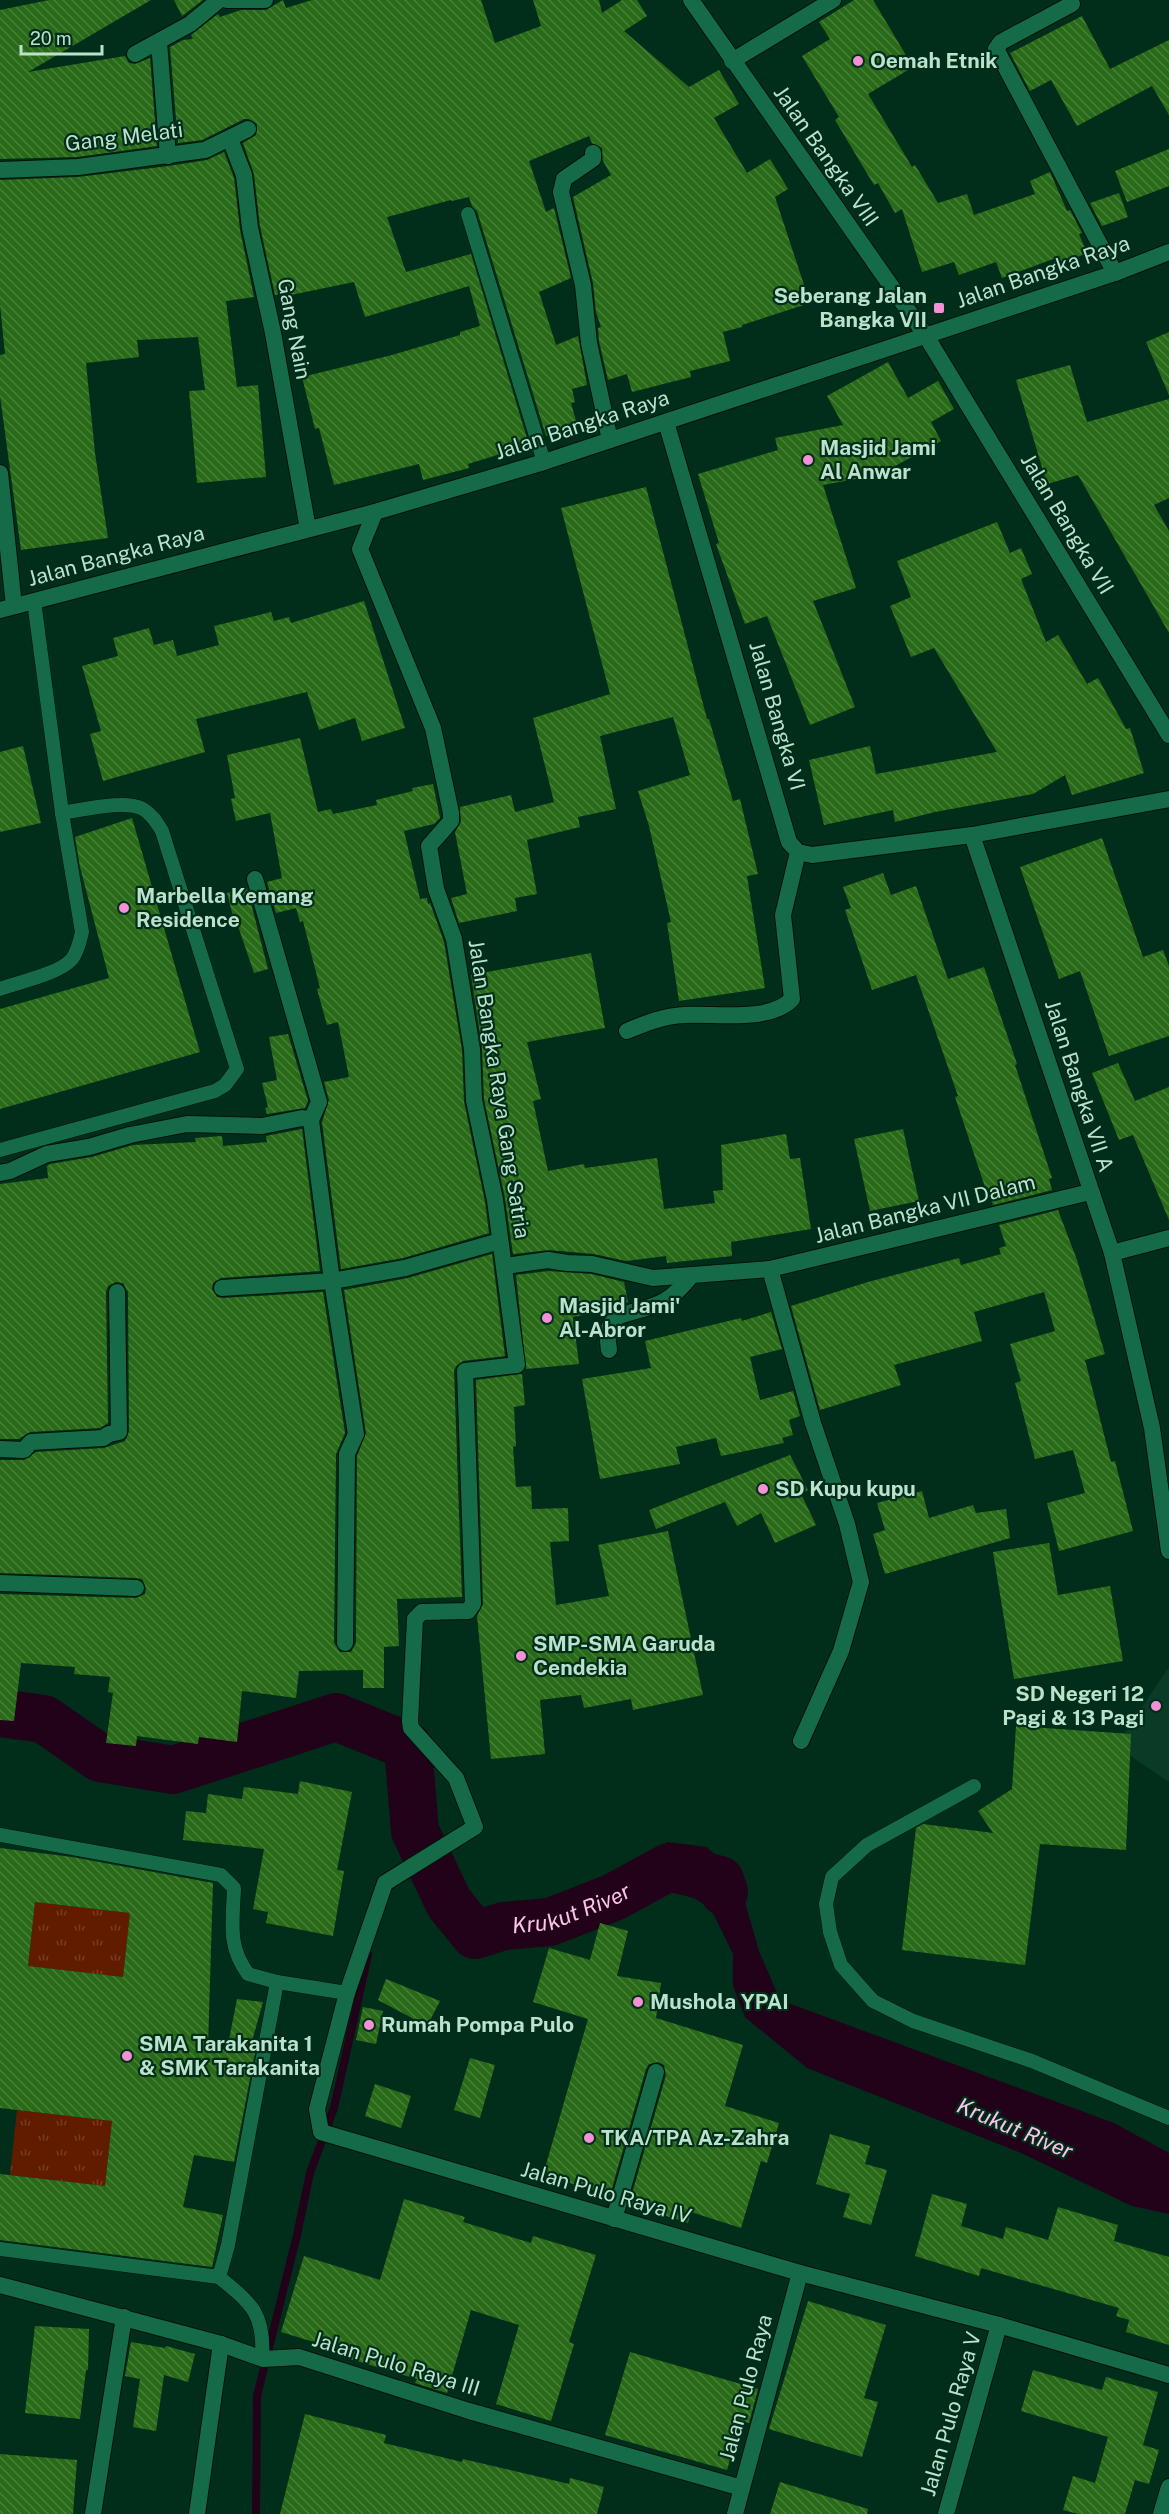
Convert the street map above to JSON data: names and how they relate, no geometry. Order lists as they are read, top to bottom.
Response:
{
  "streets": {
    "street": [
      "Gang Melati",
      "Jalan Bangka VIII",
      "Jalan Bangka Raya",
      "Gang Nain",
      "Jalan Bangka VII",
      "Jalan Bangka VI",
      "Jalan Bangka VII A",
      "Jalan Bangka Raya Gang Satria",
      "Jalan Bangka VII Dalam",
      "Jalan Pulo Raya IV",
      "Jalan Pulo Raya III",
      "Jalan Pulo Raya",
      "Jalan Pulo Raya V"
    ]
  },
  "crossings": [
    ["Gang Melati", "Gang Nain"],
    ["Jalan Bangka VIII", "Jalan Bangka Raya"],
    ["Jalan Bangka VIII", "Jalan Bangka VII"],
    ["Jalan Bangka Raya", "Gang Nain"],
    ["Jalan Bangka Raya", "Jalan Bangka VII"],
    ["Jalan Bangka Raya", "Jalan Bangka VI"],
    ["Jalan Bangka Raya", "Jalan Bangka Raya Gang Satria"],
    ["Jalan Bangka VII A", "Jalan Bangka VII Dalam"],
    ["Jalan Bangka Raya Gang Satria", "Jalan Bangka VII Dalam"],
    ["Jalan Bangka Raya Gang Satria", "Jalan Pulo Raya IV"],
    ["Jalan Pulo Raya IV", "Jalan Pulo Raya"],
    ["Jalan Pulo Raya IV", "Jalan Pulo Raya V"],
    ["Jalan Pulo Raya III", "Jalan Pulo Raya"]
  ],
  "water": ["Krukut River"],
  "places": {
    "other": [
      "Oemah Etnik",
      "Masjid Jami Al Anwar",
      "Marbella Kemang Residence",
      "Masjid Jami' Al-Abror",
      "SD Kupu kupu",
      "SMP-SMA Garuda Cendekia",
      "SD Negeri 12 Pagi & 13 Pagi",
      "Mushola YPAI",
      "Rumah Pompa Pulo",
      "SMA Tarakanita 1 & SMK Tarakanita",
      "TKA/TPA Az-Zahra"
    ],
    "transit": ["Seberang Jalan Bangka VII"]
  },
  "scale_bar": "20 m"
}
